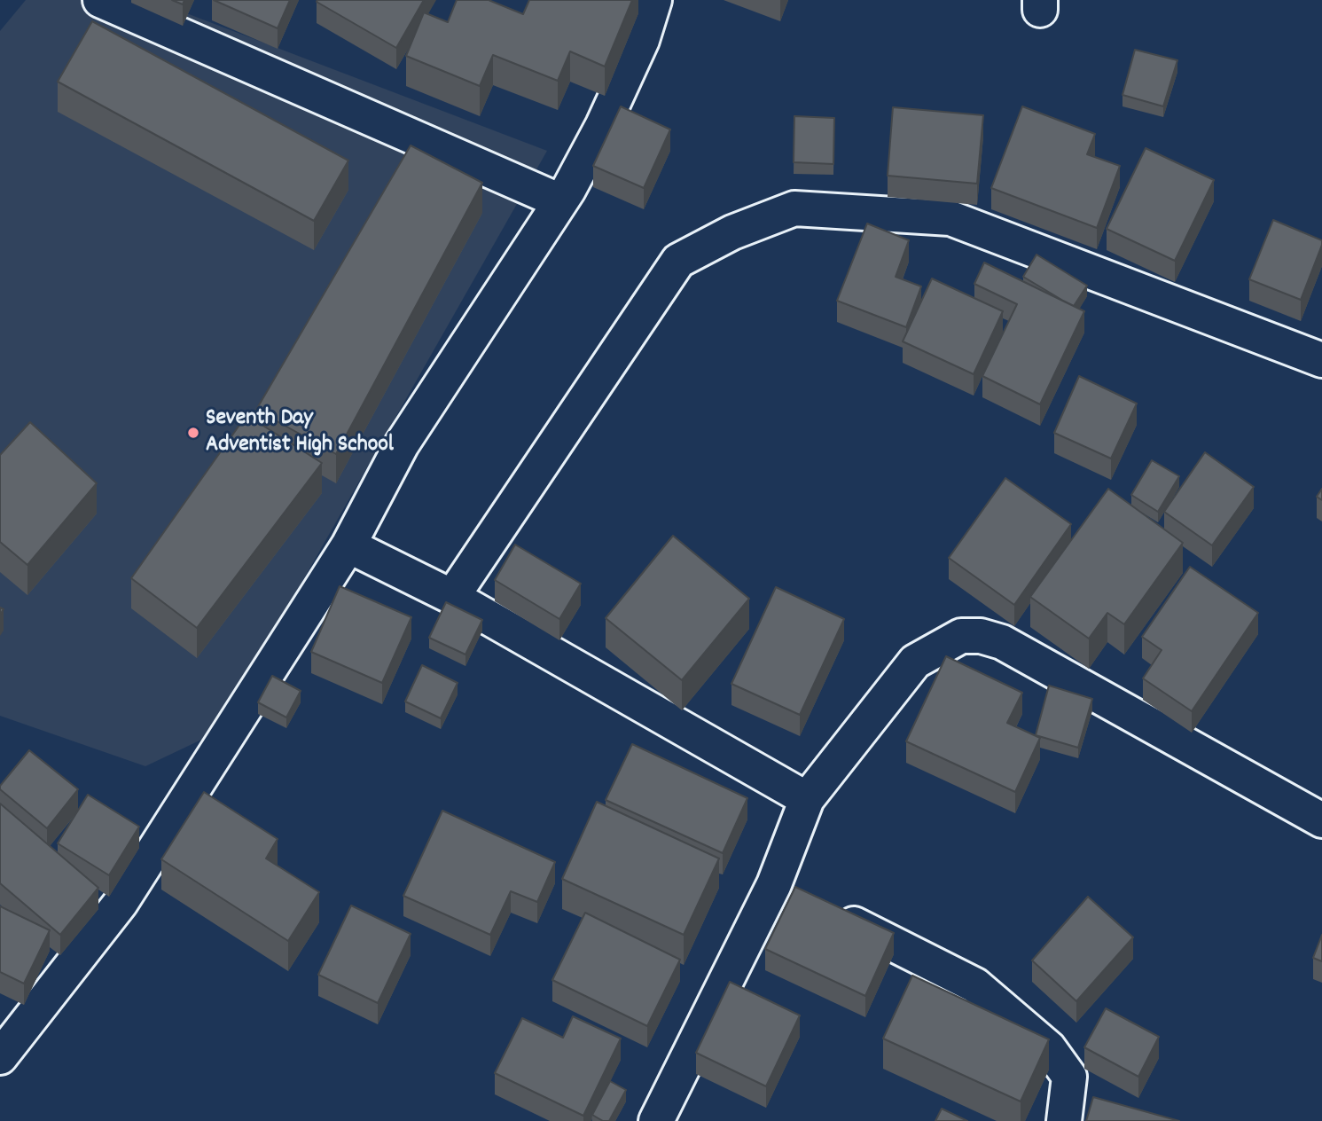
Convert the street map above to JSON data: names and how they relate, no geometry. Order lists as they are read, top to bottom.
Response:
{
  "places": ["Seventh Day Adventist High School"]
}
